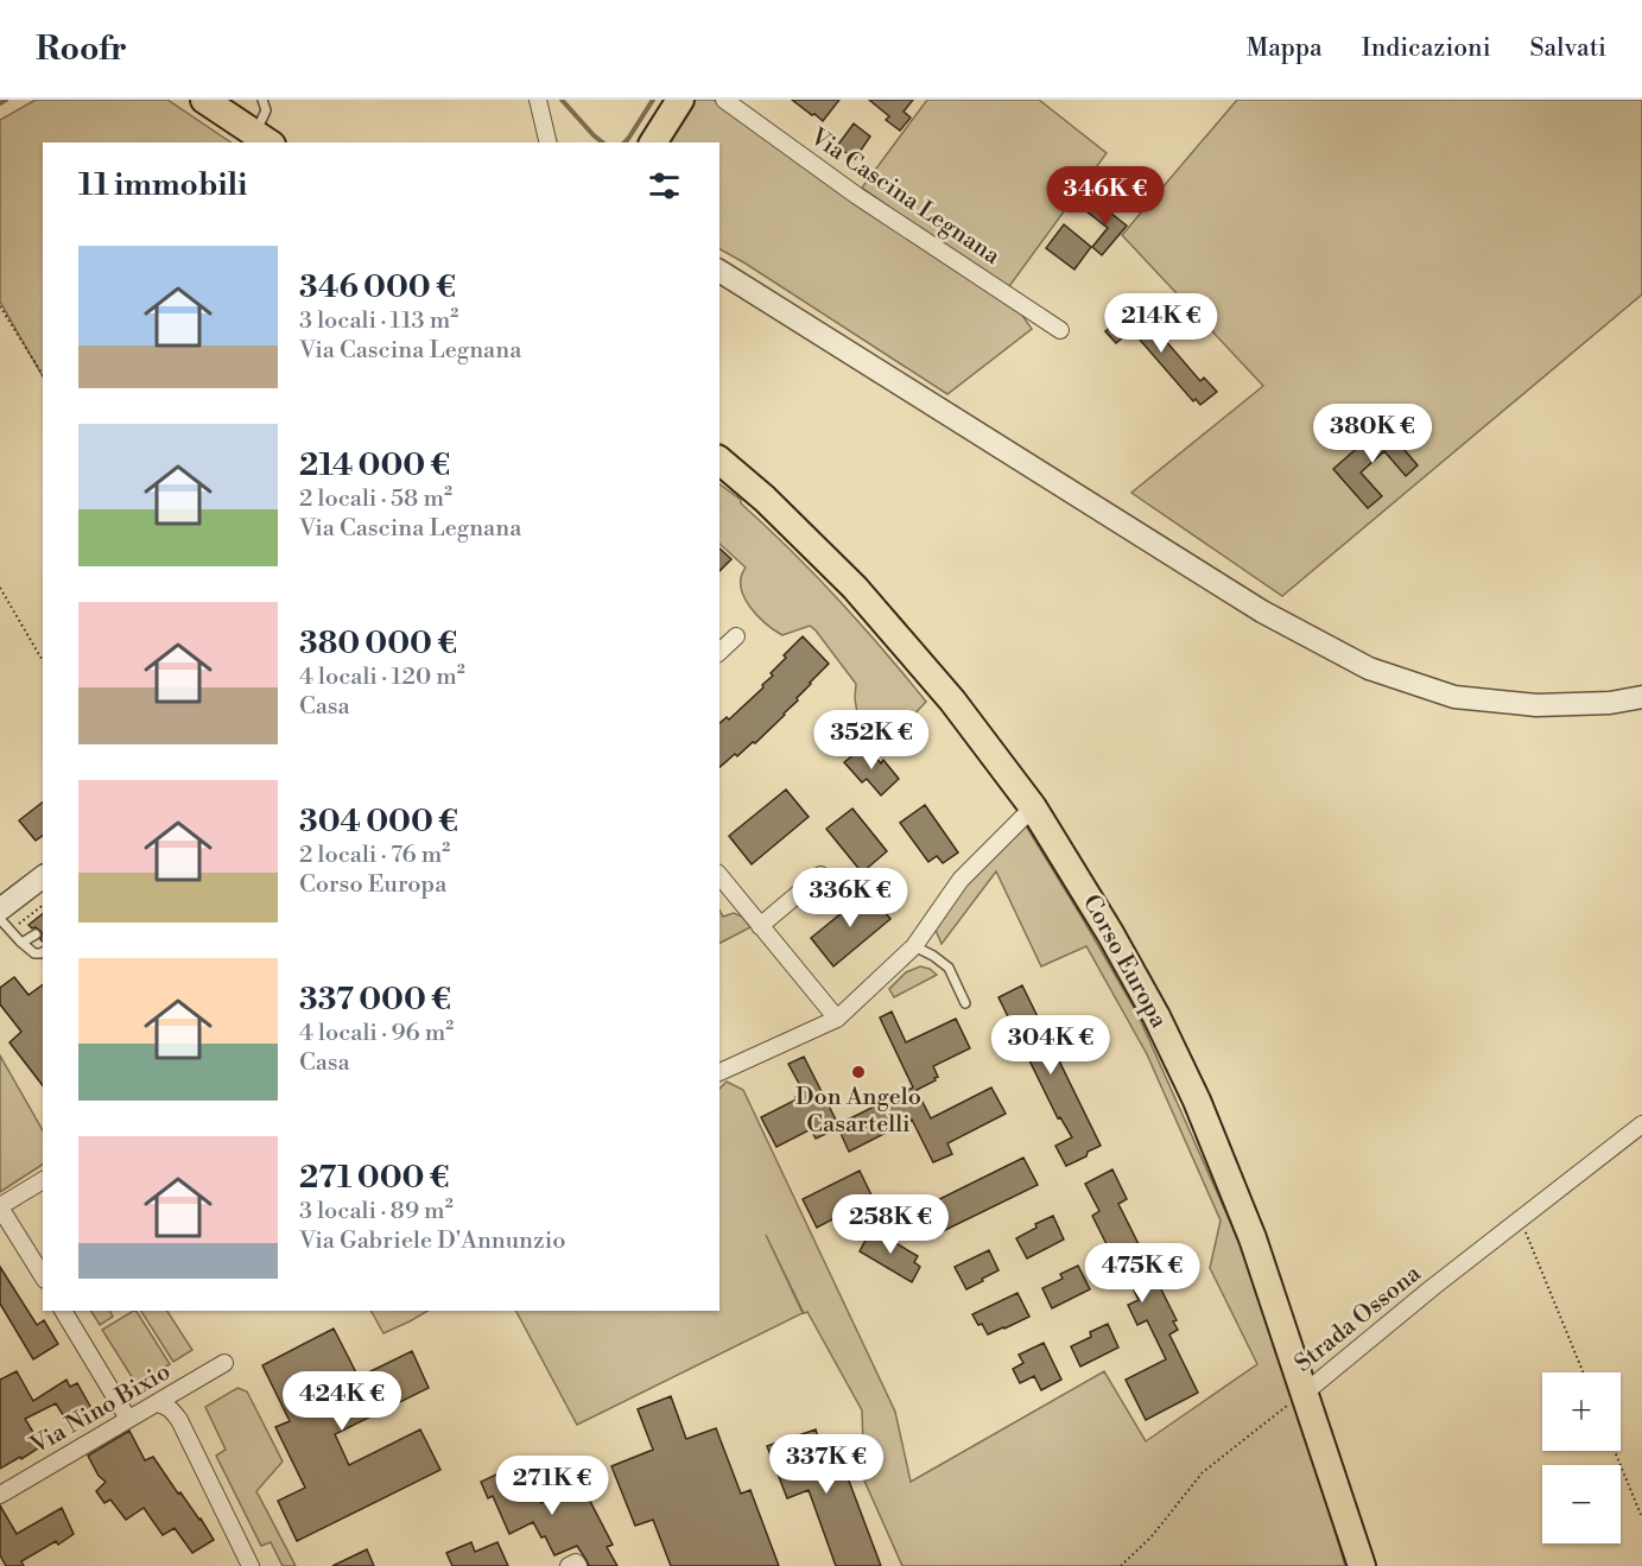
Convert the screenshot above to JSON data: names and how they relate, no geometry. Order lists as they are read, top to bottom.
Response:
{
  "streets": {
    "main road": ["Corso Europa"],
    "street": ["Via Cascina Legnana", "Strada Ossona", "Via Nino Bixio"]
  },
  "crossings": [
    ["Corso Europa", "Strada Ossona"]
  ],
  "places": ["Don Angelo Casartelli"],
  "page": {
    "header": "Roofr",
    "nav": ["Mappa", "Indicazioni", "Salvati"],
    "heading": "11 immobili",
    "price": [
      "346K €",
      "214K €",
      "380K €",
      "352K €",
      "336K €",
      "304K €",
      "258K €",
      "475K €",
      "424K €",
      "337K €",
      "271K €"
    ],
    "list": [
      {
        "name": "346 000 €",
        "note": "3 locali · 113 m² · Via Cascina Legnana"
      },
      {
        "name": "214 000 €",
        "note": "2 locali · 58 m² · Via Cascina Legnana"
      },
      {
        "name": "380 000 €",
        "note": "4 locali · 120 m² · Casa"
      },
      {
        "name": "304 000 €",
        "note": "2 locali · 76 m² · Corso Europa"
      },
      {
        "name": "337 000 €",
        "note": "4 locali · 96 m² · Casa"
      },
      {
        "name": "271 000 €",
        "note": "3 locali · 89 m² · Via Gabriele D'Annunzio"
      }
    ],
    "map_buttons": ["+", "−"]
  }
}
